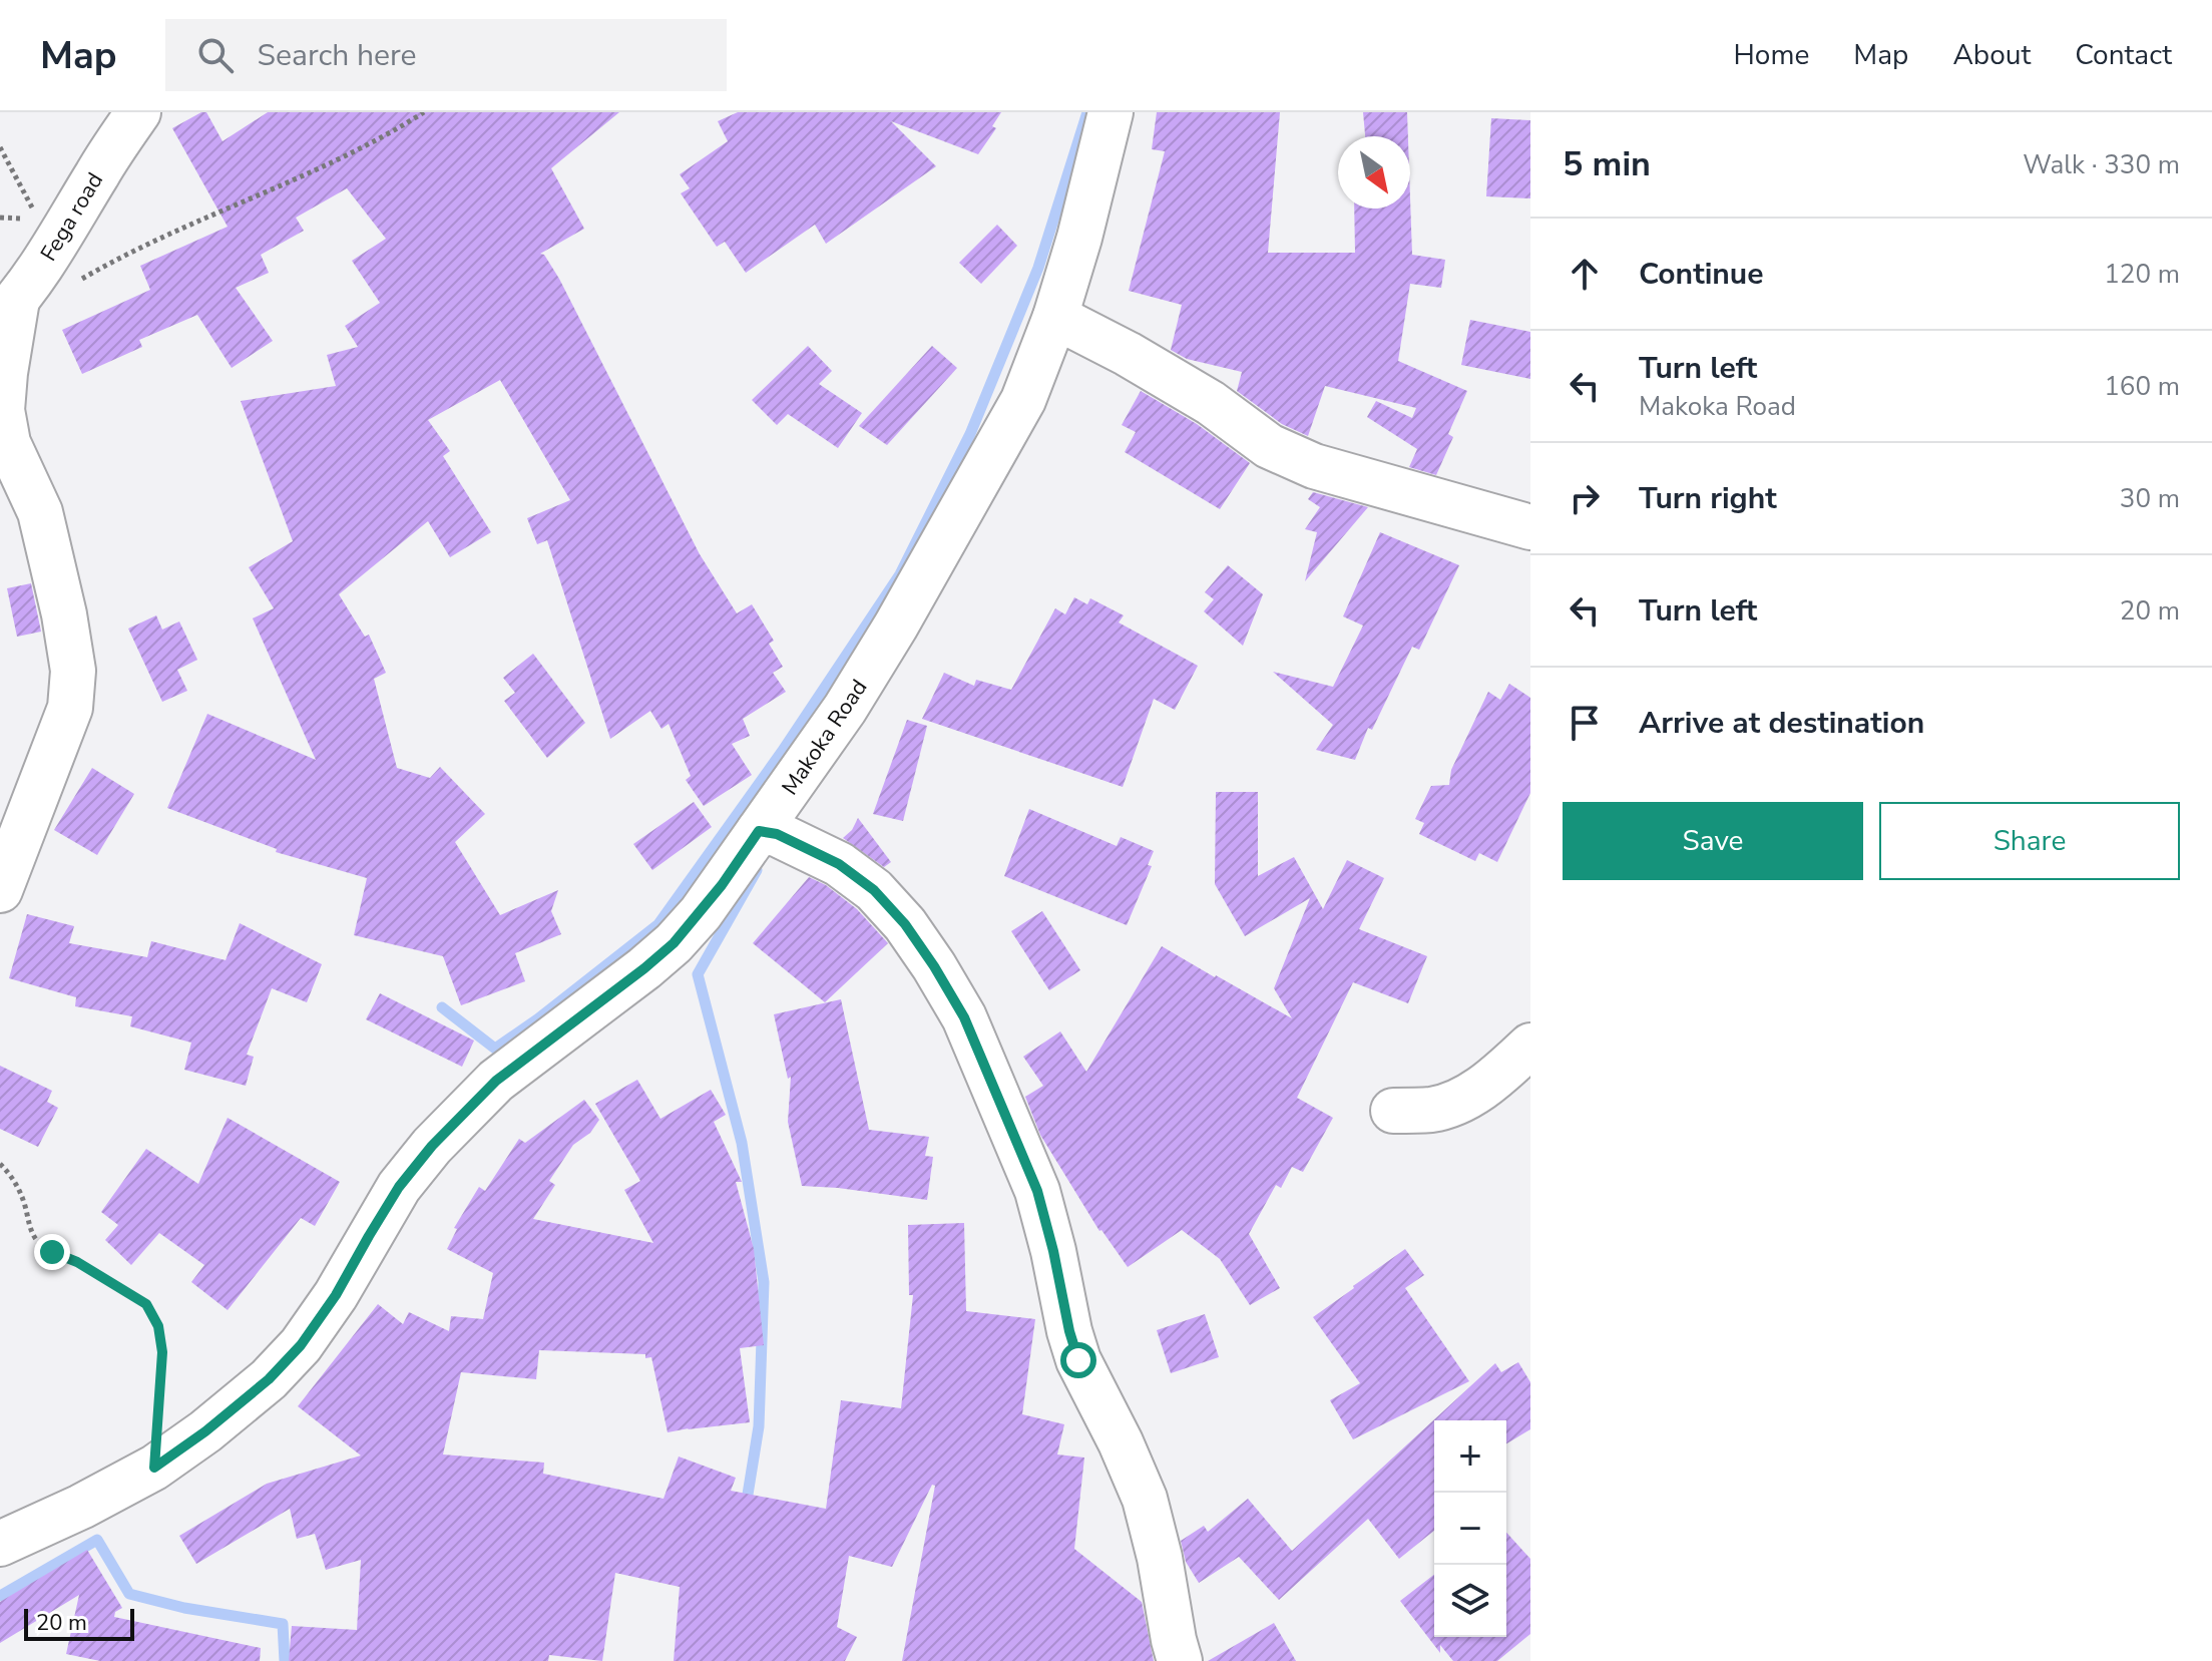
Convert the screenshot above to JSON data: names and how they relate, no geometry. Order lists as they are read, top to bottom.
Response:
{
  "streets": {
    "street": ["Fega road", "Makoka Road"]
  },
  "scale_bar": "20 m",
  "north": "bottom right",
  "page": {
    "header": "Map",
    "search": "Search here",
    "nav": [
      "Home",
      "Map",
      "About",
      "Contact"
    ],
    "heading": ["5 min", "Walk · 330 m"],
    "list": [
      ["Continue", "120 m"],
      ["Turn left", "Makoka Road", "160 m"],
      ["Turn right", "30 m"],
      ["Turn left", "20 m"],
      "Arrive at destination"
    ],
    "buttons": ["Save", "Share"],
    "map_buttons": ["+", "−"],
    "scale": "20 m"
  }
}
